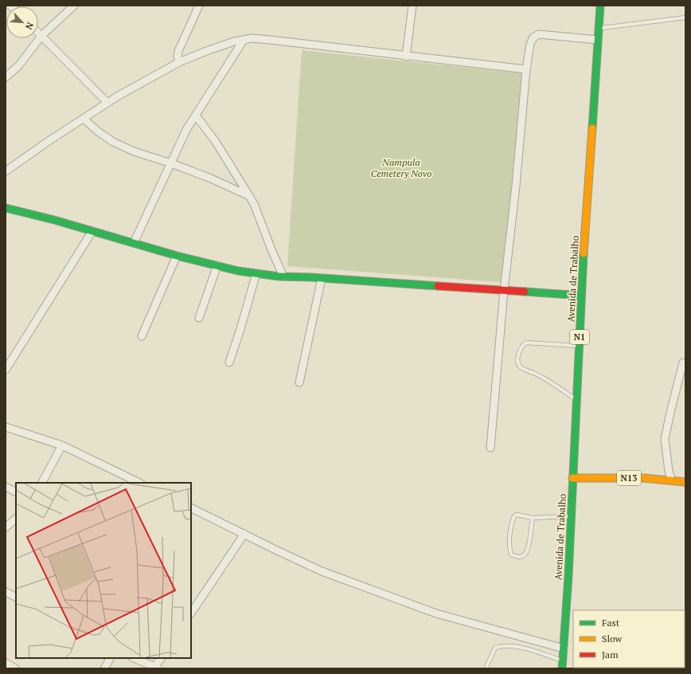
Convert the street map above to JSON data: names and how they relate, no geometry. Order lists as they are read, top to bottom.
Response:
{
  "streets": {
    "main road": ["Avenida de Trabalho", "N1", "N13"]
  },
  "crossings": [
    ["Avenida de Trabalho", "N13"]
  ],
  "parks": ["Nampula Cemetery Novo"],
  "legend": ["Fast", "Slow", "Jam"],
  "north": "bottom right"
}
